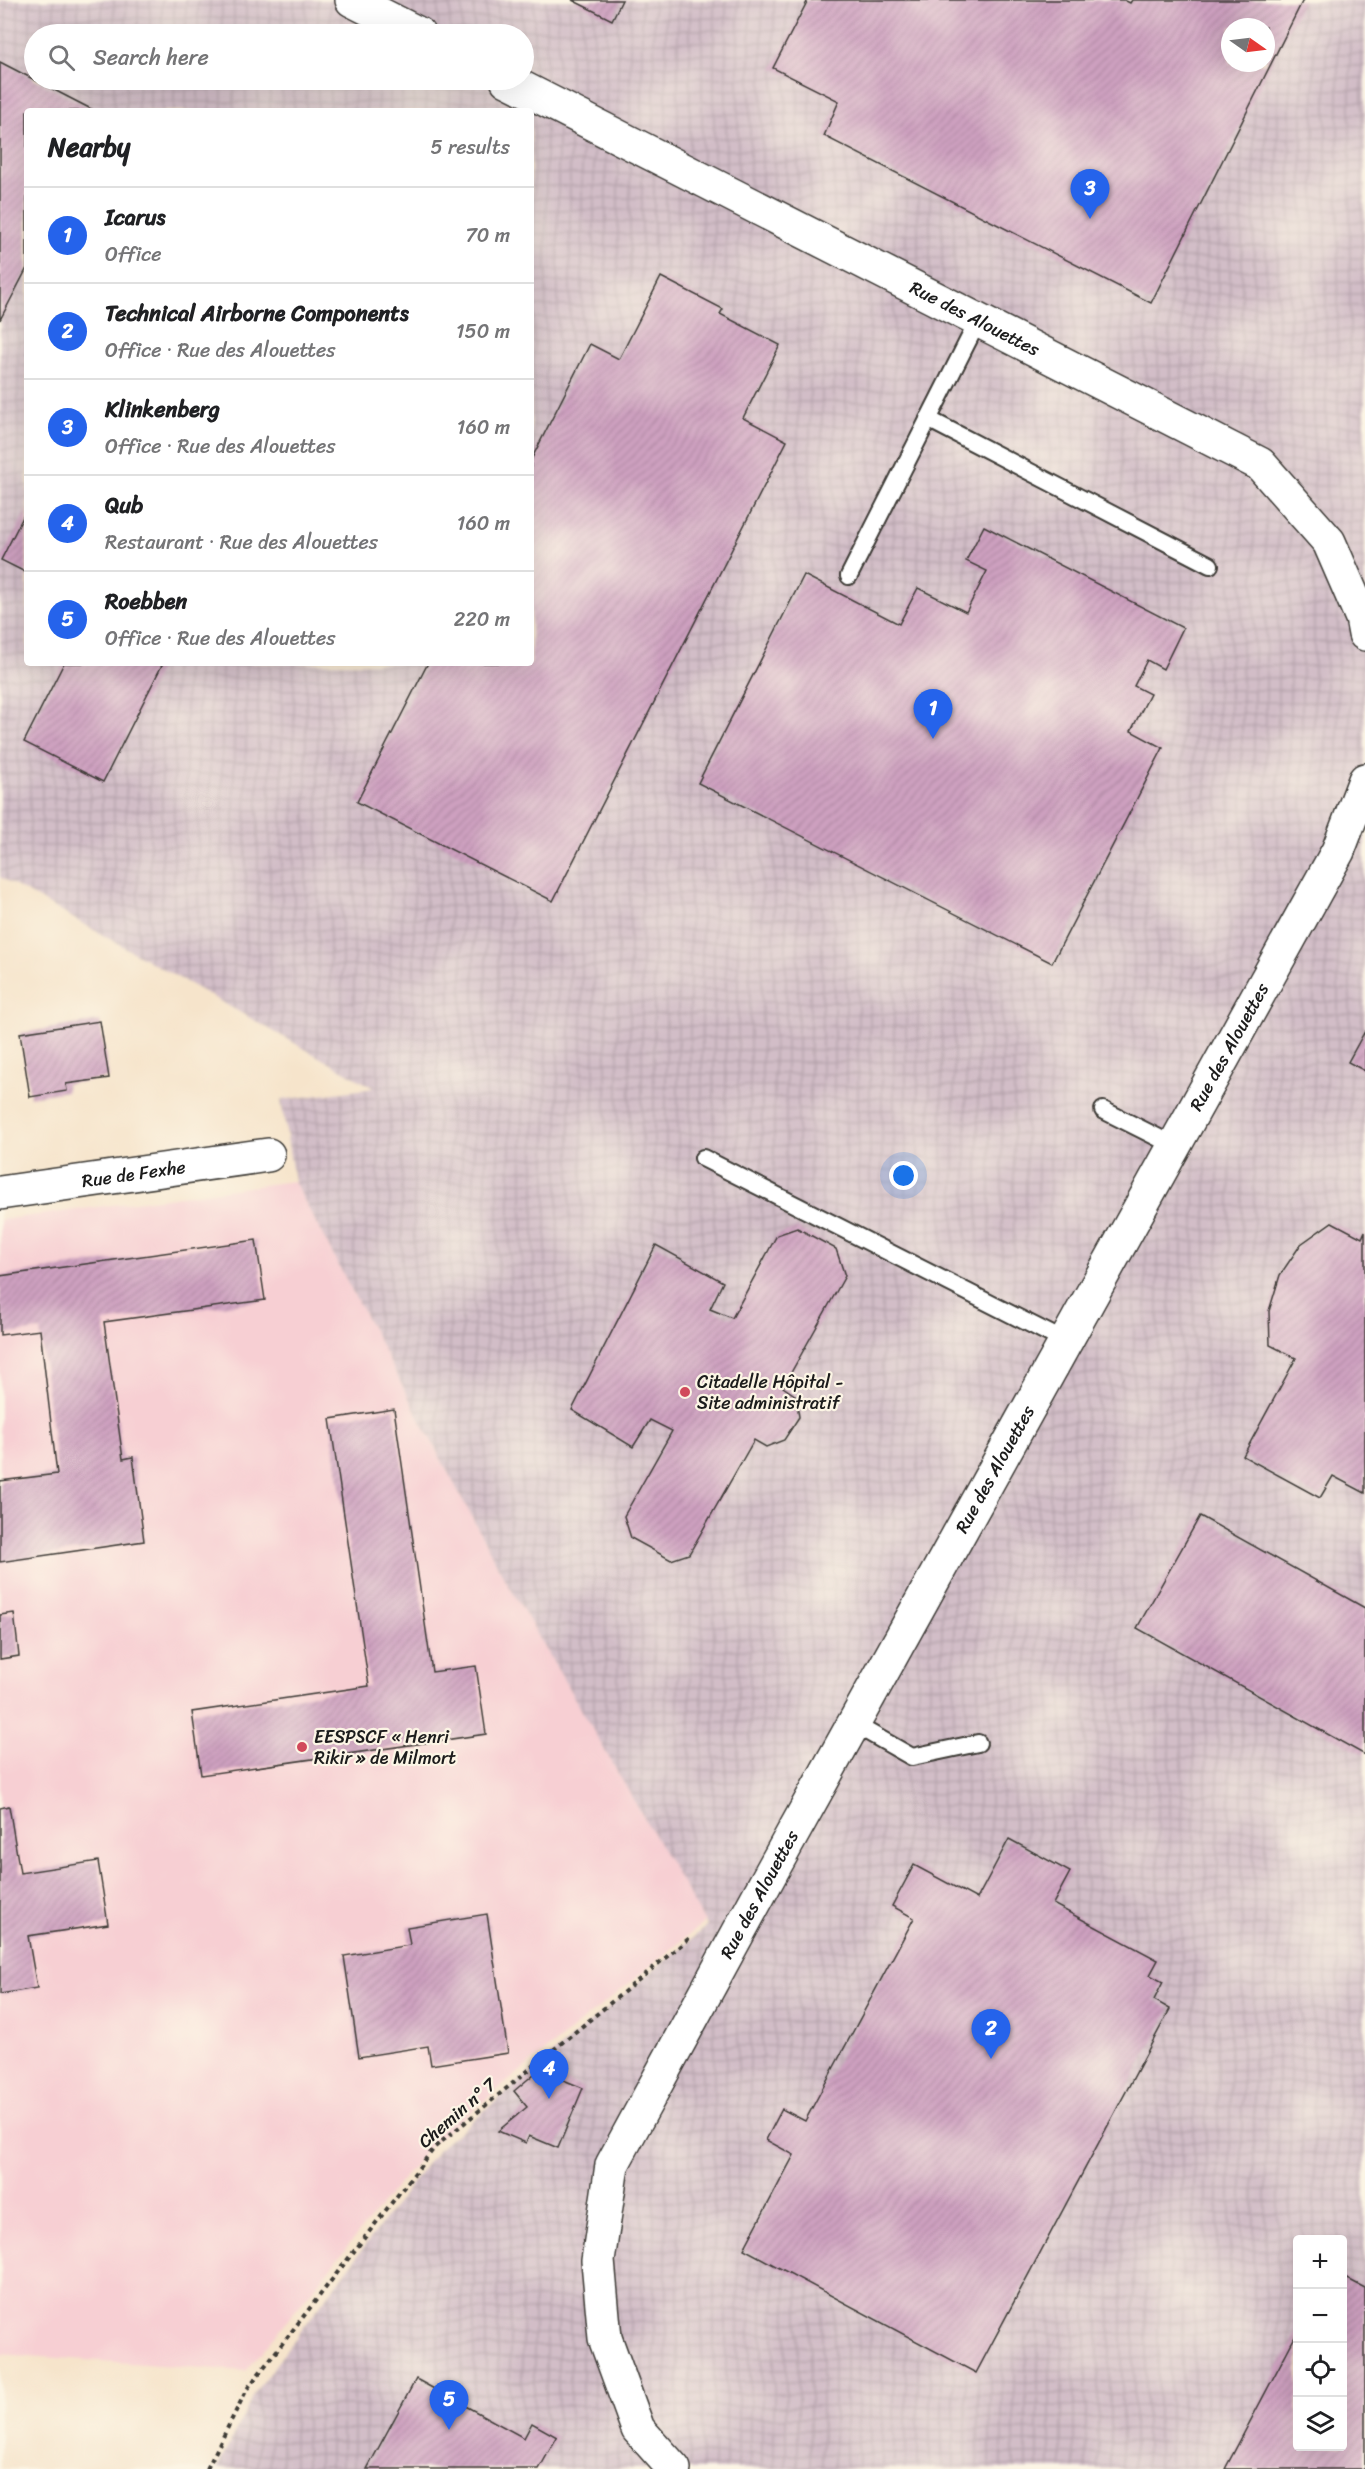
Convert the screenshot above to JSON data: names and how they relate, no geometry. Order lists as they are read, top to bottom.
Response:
{
  "streets": {
    "street": ["Rue des Alouettes", "Rue de Fexhe"],
    "path": ["Chemin n° 7"]
  },
  "places": ["Citadelle Hôpital - Site administratif", "EESPSCF « Henri Rikir » de Milmort"],
  "north": "right",
  "page": {
    "search": "Search here",
    "heading": ["Nearby", "5 results"],
    "pins": [
      "3",
      "1",
      "2",
      "4",
      "5"
    ],
    "list": [
      {
        "mark": "1",
        "name": "Icarus",
        "note": "Office",
        "value": "70 m"
      },
      {
        "mark": "2",
        "name": "Technical Airborne Components",
        "note": "Office · Rue des Alouettes",
        "value": "150 m"
      },
      {
        "mark": "3",
        "name": "Klinkenberg",
        "note": "Office · Rue des Alouettes",
        "value": "160 m"
      },
      {
        "mark": "4",
        "name": "Qub",
        "note": "Restaurant · Rue des Alouettes",
        "value": "160 m"
      },
      {
        "mark": "5",
        "name": "Roebben",
        "note": "Office · Rue des Alouettes",
        "value": "220 m"
      }
    ],
    "map_buttons": ["+", "−"]
  }
}
